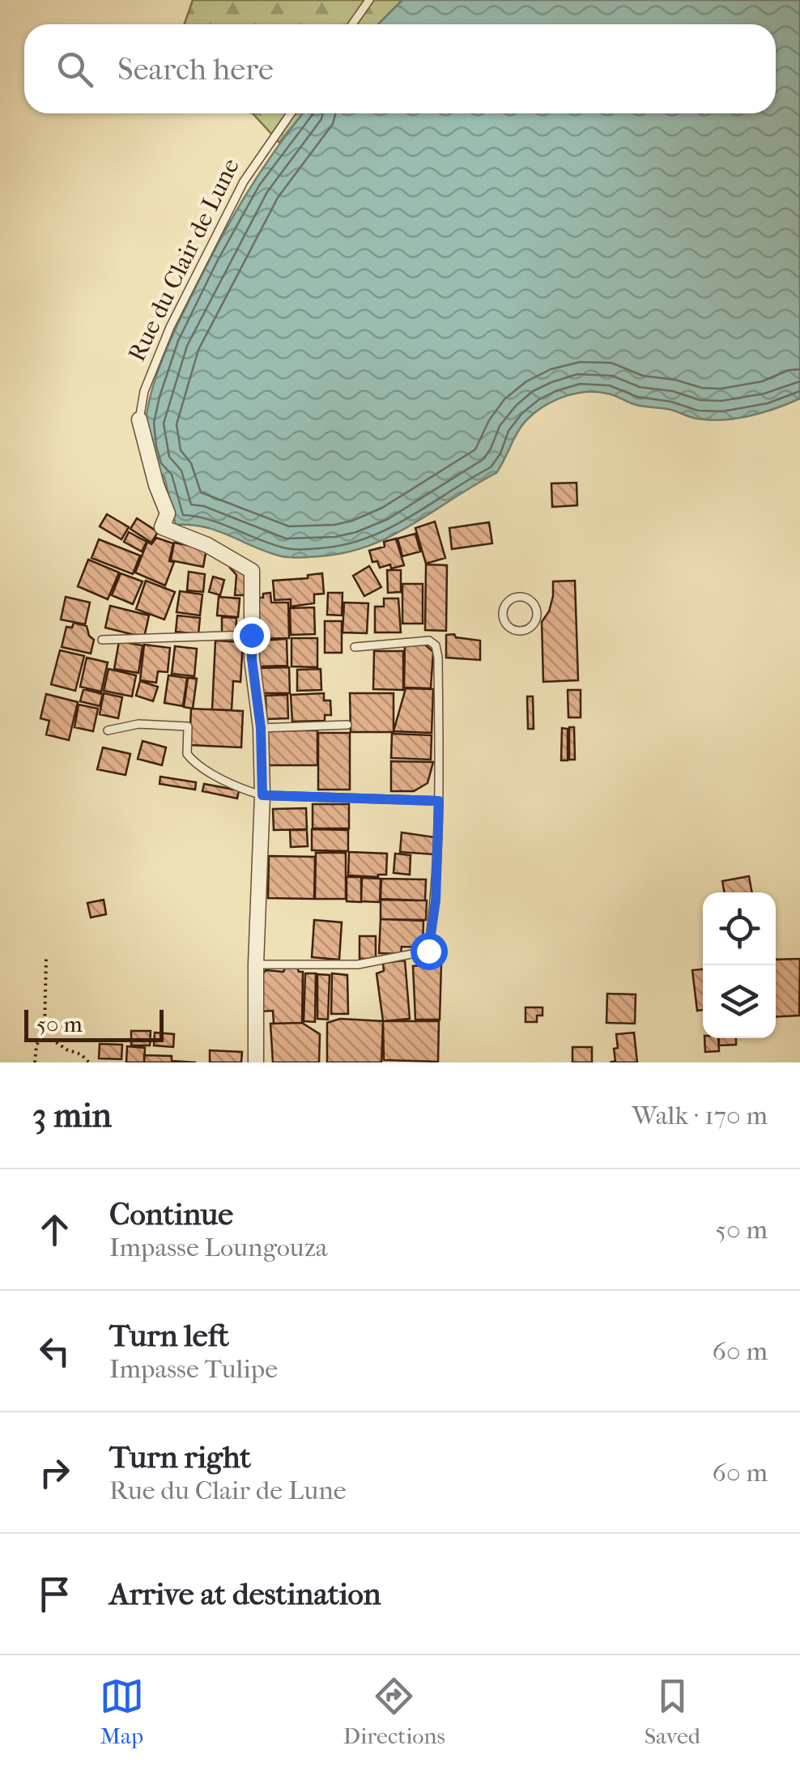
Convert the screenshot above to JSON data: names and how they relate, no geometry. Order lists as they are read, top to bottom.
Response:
{
  "streets": {
    "street": ["Rue du Clair de Lune"]
  },
  "scale_bar": "50 m",
  "page": {
    "search": "Search here",
    "scale": "50 m",
    "heading": ["3 min", "Walk · 170 m"],
    "list": [
      ["Continue", "Impasse Loungouza", "50 m"],
      ["Turn left", "Impasse Tulipe", "60 m"],
      ["Turn right", "Rue du Clair de Lune", "60 m"],
      "Arrive at destination"
    ],
    "nav": ["Map", "Directions", "Saved"]
  }
}
